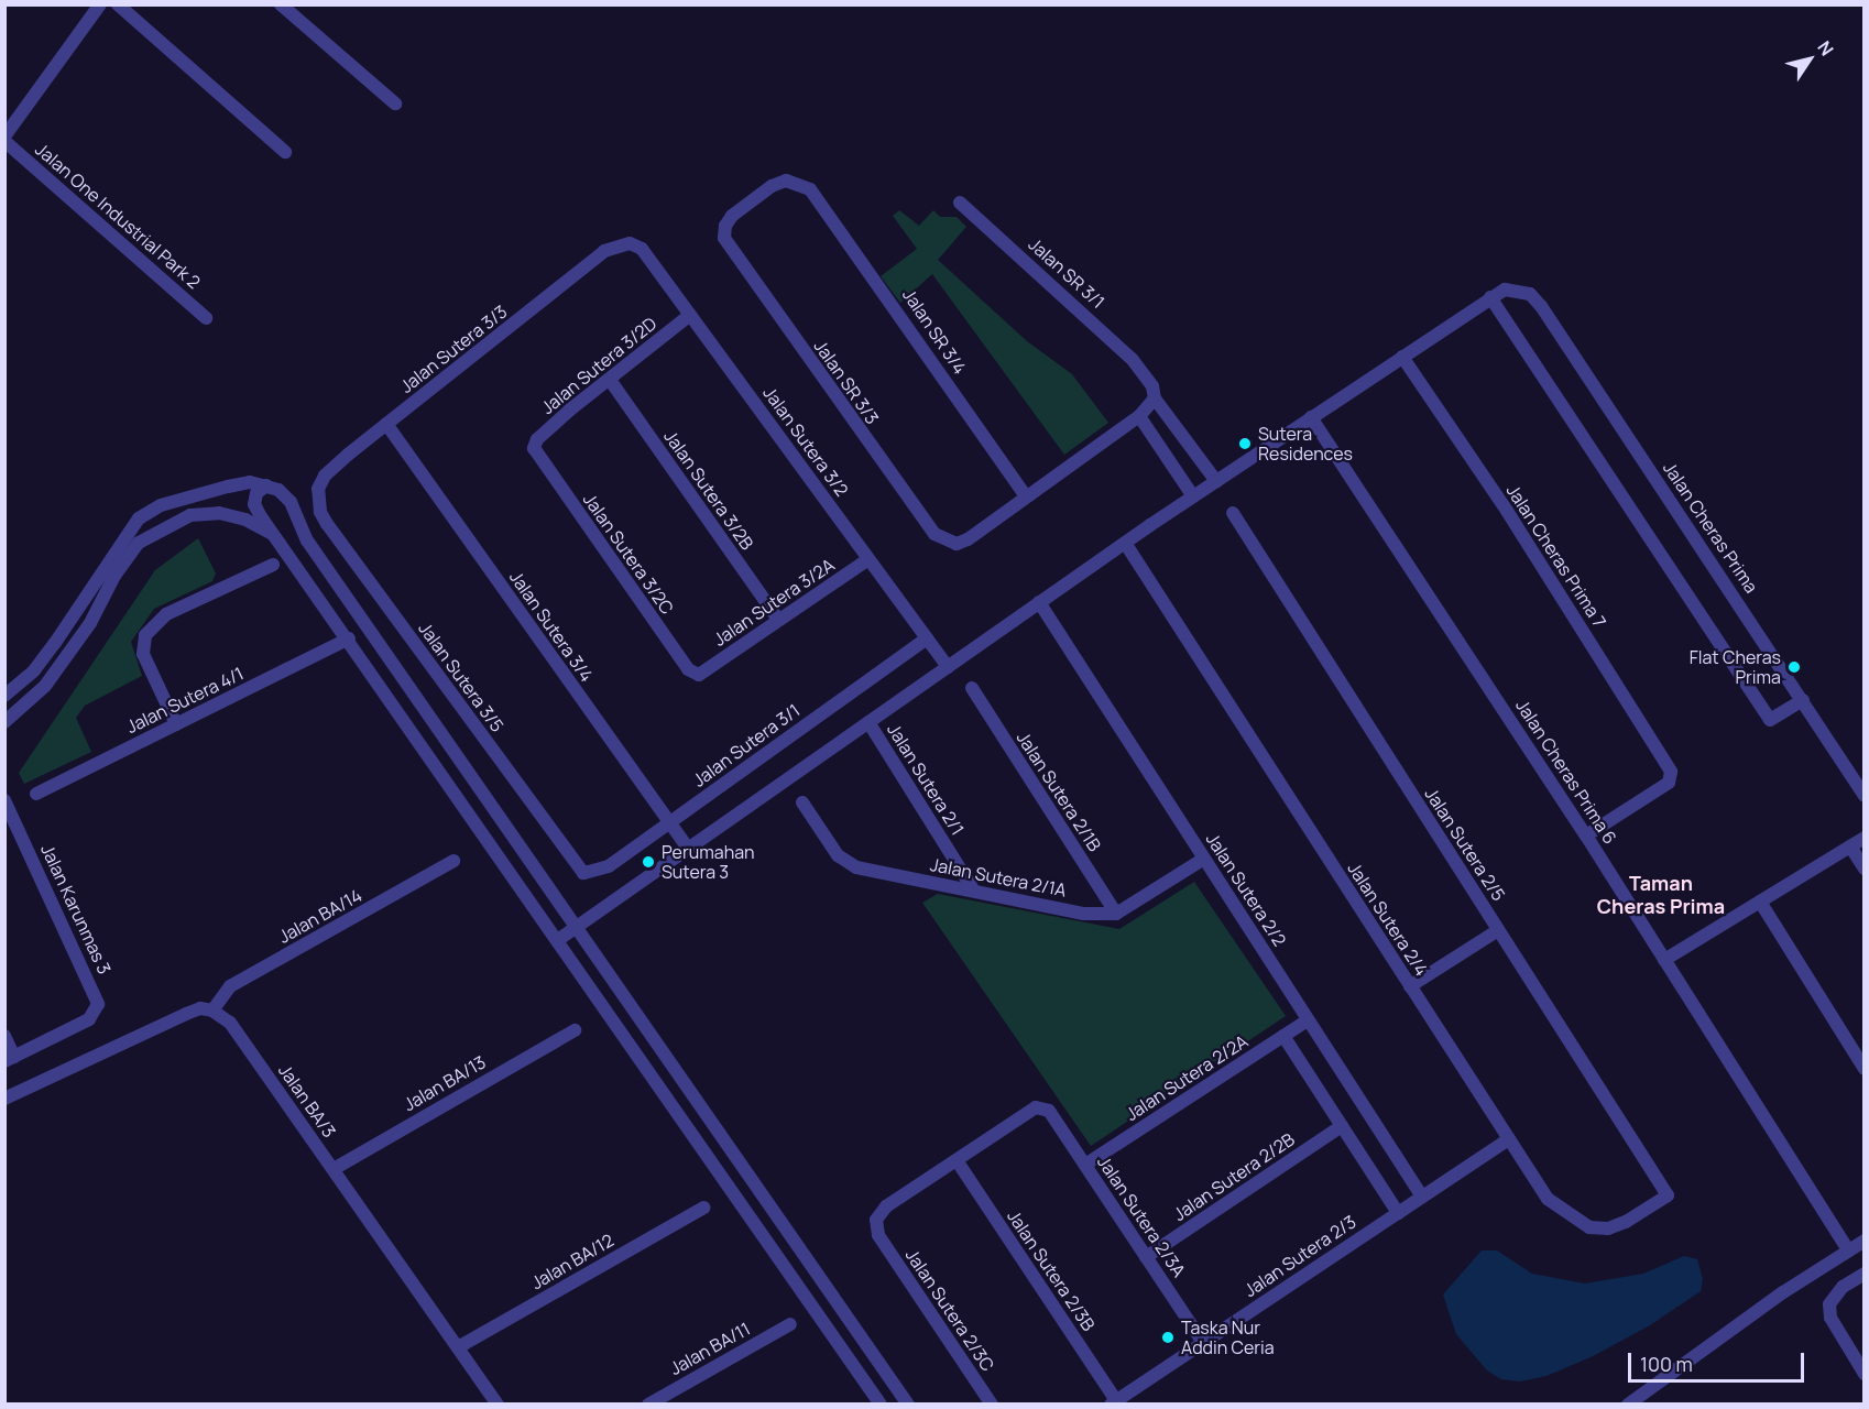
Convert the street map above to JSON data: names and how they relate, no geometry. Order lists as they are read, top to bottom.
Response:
{
  "streets": {
    "street": [
      "Jalan One Industrial Park 2",
      "Jalan SR 3/1",
      "Jalan SR 3/4",
      "Jalan Sutera 3/3",
      "Jalan Sutera 3/2D",
      "Jalan SR 3/3",
      "Jalan Sutera 3/2",
      "Jalan Sutera 3/2B",
      "Jalan Cheras Prima",
      "Jalan Sutera 3/2C",
      "Jalan Cheras Prima 7",
      "Jalan Sutera 3/2A",
      "Jalan Sutera 3/4",
      "Jalan Sutera 3/5",
      "Jalan Sutera 4/1",
      "Jalan Sutera 3/1",
      "Jalan Cheras Prima 6",
      "Jalan Sutera 2/1",
      "Jalan Sutera 2/1B",
      "Jalan Sutera 2/5",
      "Jalan Sutera 2/1A",
      "Jalan Sutera 2/2",
      "Jalan Karunmas 3",
      "Jalan BA/14",
      "Jalan Sutera 2/4",
      "Jalan Sutera 2/2A",
      "Jalan BA/13",
      "Jalan BA/3",
      "Jalan Sutera 2/2B",
      "Jalan Sutera 2/3A",
      "Jalan Sutera 2/3",
      "Jalan BA/12",
      "Jalan Sutera 2/3B",
      "Jalan Sutera 2/3C",
      "Jalan BA/11"
    ]
  },
  "crossings": [
    ["Jalan SR 3/4", "Jalan SR 3/3"],
    ["Jalan Sutera 3/3", "Jalan Sutera 3/2"],
    ["Jalan Sutera 3/3", "Jalan Sutera 3/4"],
    ["Jalan Sutera 3/3", "Jalan Sutera 3/5"],
    ["Jalan Sutera 3/2D", "Jalan Sutera 3/2"],
    ["Jalan Sutera 3/2D", "Jalan Sutera 3/2B"],
    ["Jalan Sutera 3/2D", "Jalan Sutera 3/2C"],
    ["Jalan Sutera 3/2", "Jalan Sutera 3/2A"],
    ["Jalan Sutera 3/2", "Jalan Sutera 3/1"],
    ["Jalan Sutera 3/2B", "Jalan Sutera 3/2A"],
    ["Jalan Sutera 3/2C", "Jalan Sutera 3/2A"],
    ["Jalan Cheras Prima 7", "Jalan Cheras Prima 6"],
    ["Jalan Sutera 3/4", "Jalan Sutera 3/1"],
    ["Jalan Sutera 3/5", "Jalan Sutera 3/1"],
    ["Jalan Sutera 2/1", "Jalan Sutera 2/1A"],
    ["Jalan Sutera 2/1B", "Jalan Sutera 2/1A"],
    ["Jalan Sutera 2/5", "Jalan Sutera 2/4"],
    ["Jalan Sutera 2/2", "Jalan Sutera 2/2A"],
    ["Jalan Sutera 2/2", "Jalan Sutera 2/3"],
    ["Jalan BA/14", "Jalan BA/3"],
    ["Jalan Sutera 2/4", "Jalan Sutera 2/3"],
    ["Jalan Sutera 2/2A", "Jalan Sutera 2/3A"],
    ["Jalan BA/13", "Jalan BA/3"],
    ["Jalan BA/3", "Jalan BA/12"],
    ["Jalan Sutera 2/2B", "Jalan Sutera 2/3A"],
    ["Jalan Sutera 2/3A", "Jalan Sutera 2/3"],
    ["Jalan Sutera 2/3A", "Jalan Sutera 2/3B"],
    ["Jalan Sutera 2/3A", "Jalan Sutera 2/3C"],
    ["Jalan Sutera 2/3", "Jalan Sutera 2/3B"],
    ["Jalan Sutera 2/3B", "Jalan Sutera 2/3C"]
  ],
  "districts": ["Taman Cheras Prima"],
  "places": [
    "Sutera Residences",
    "Flat Cheras Prima",
    "Perumahan Sutera 3",
    "Taska Nur Addin Ceria"
  ],
  "scale_bar": "100 m",
  "north": "top right"
}
